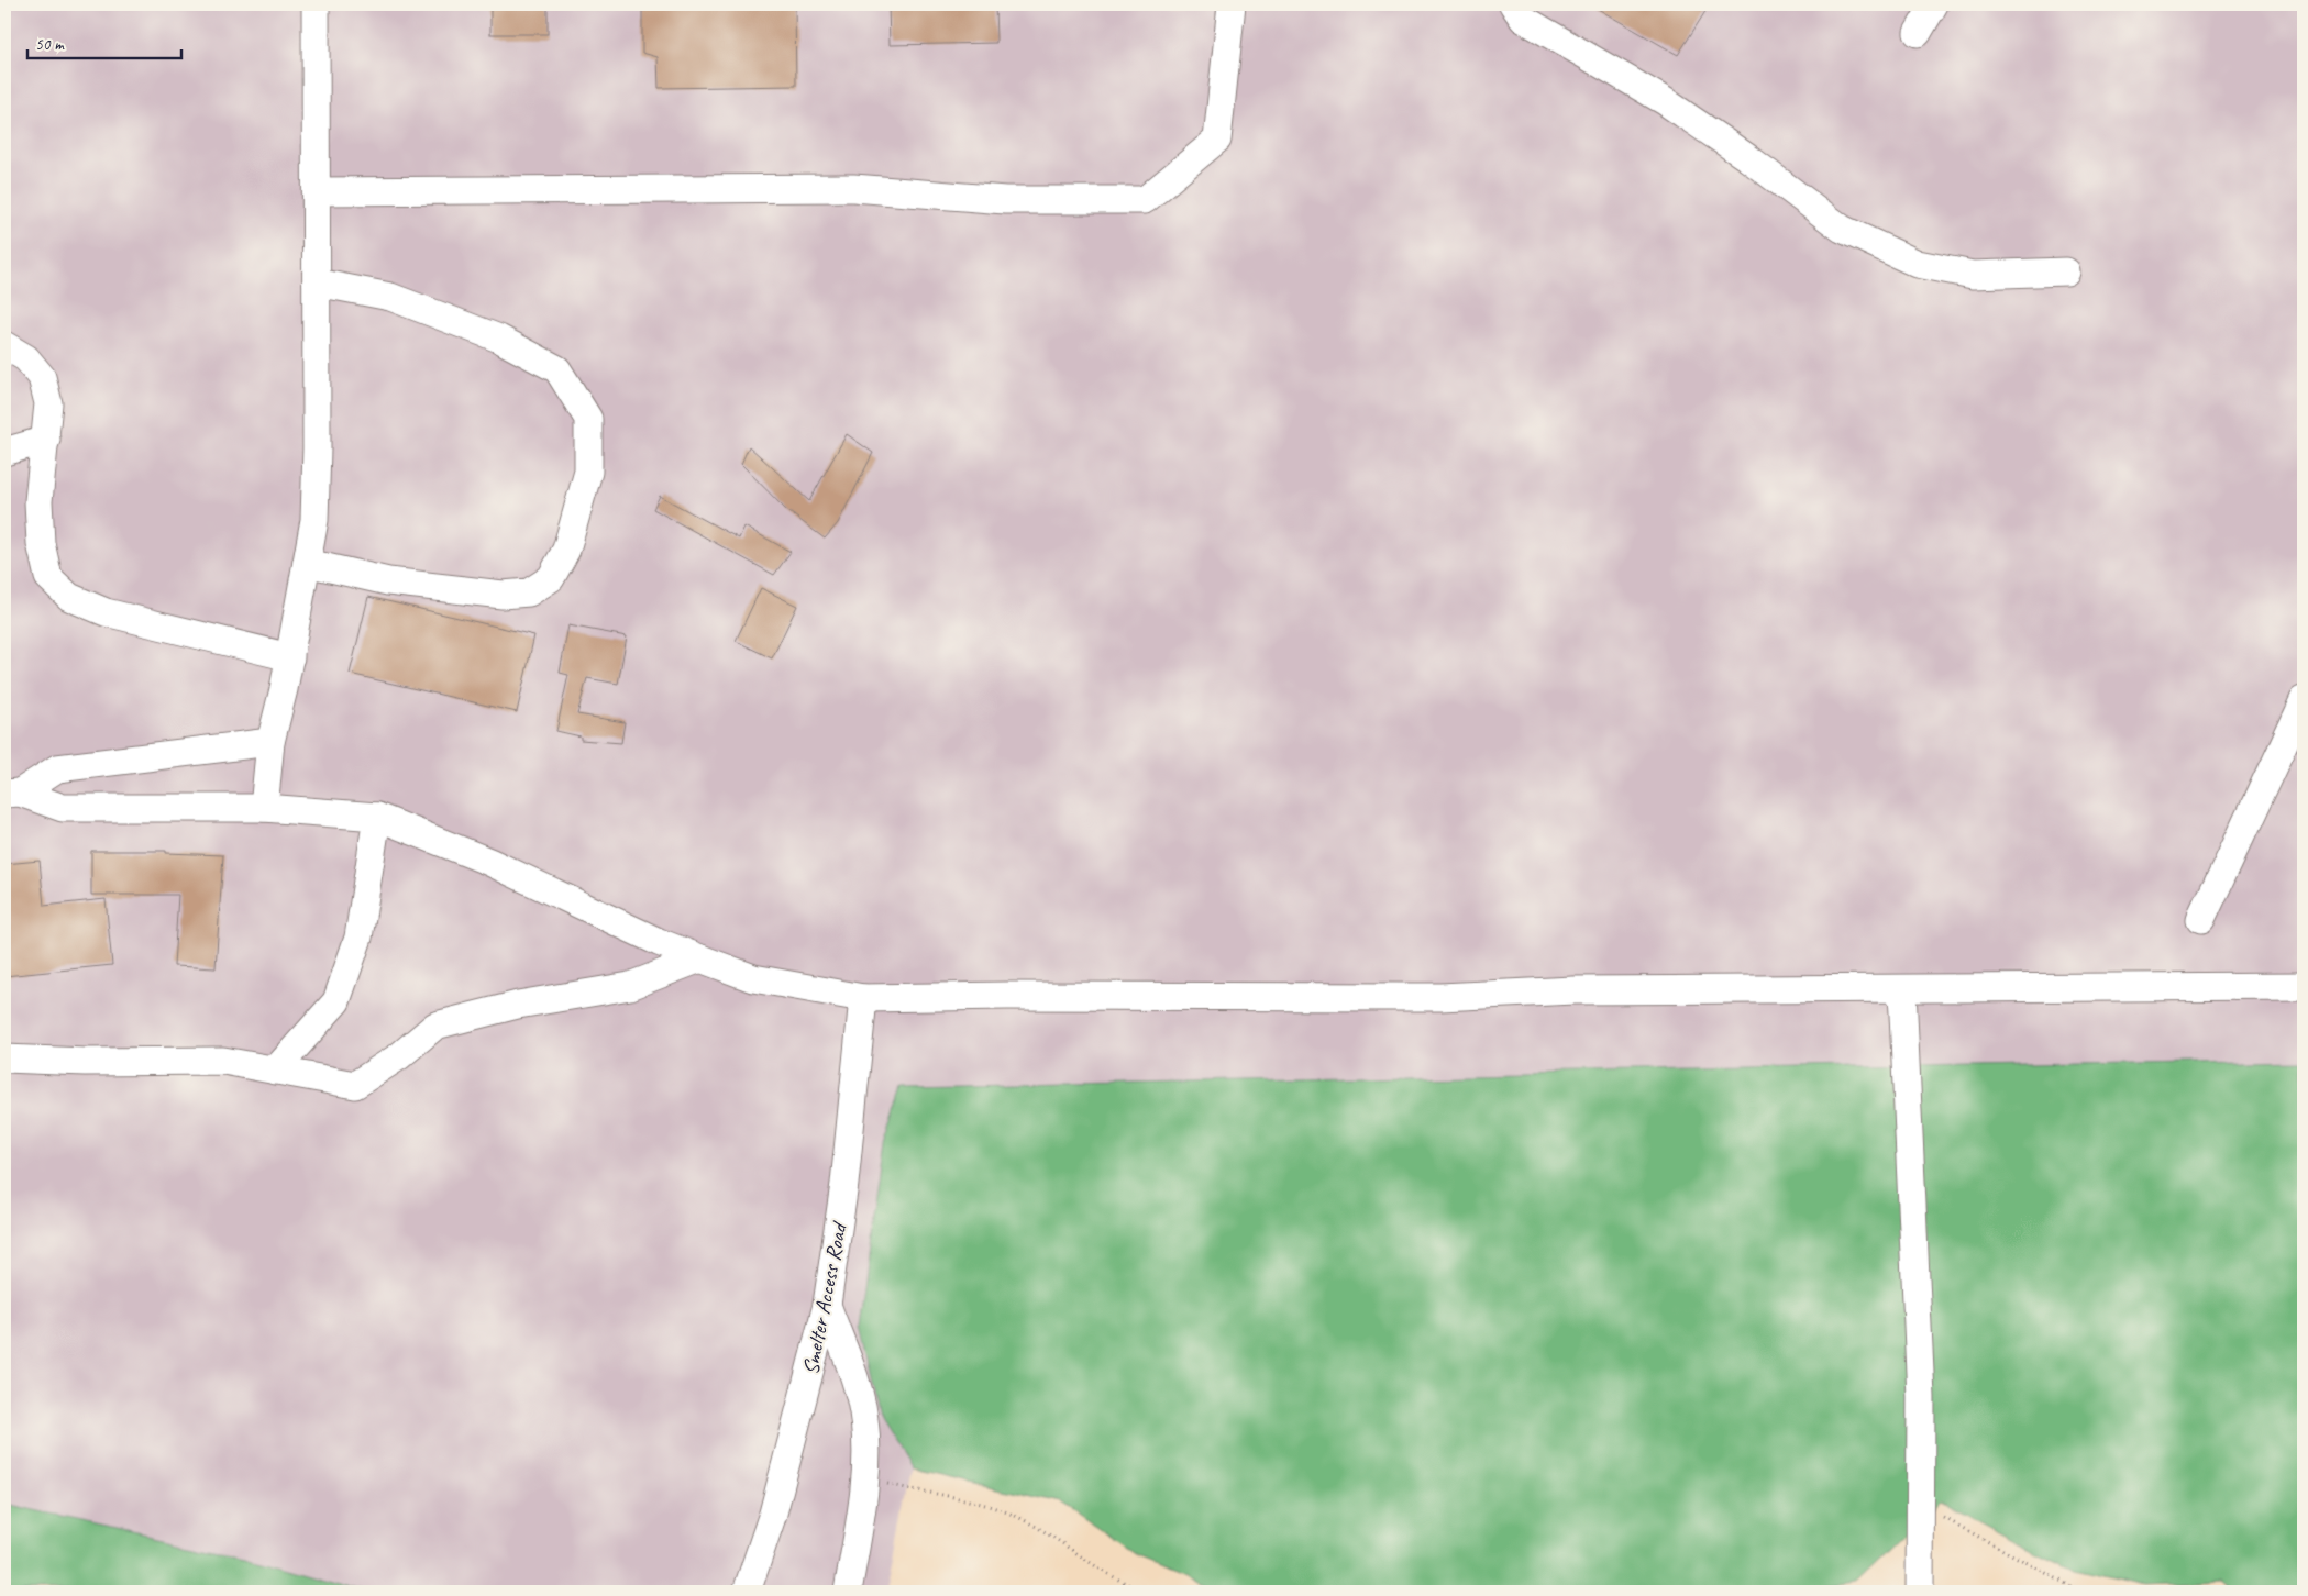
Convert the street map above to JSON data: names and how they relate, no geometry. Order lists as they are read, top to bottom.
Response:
{
  "streets": {
    "lane": ["Smelter Access Road"]
  },
  "scale_bar": "50 m"
}
